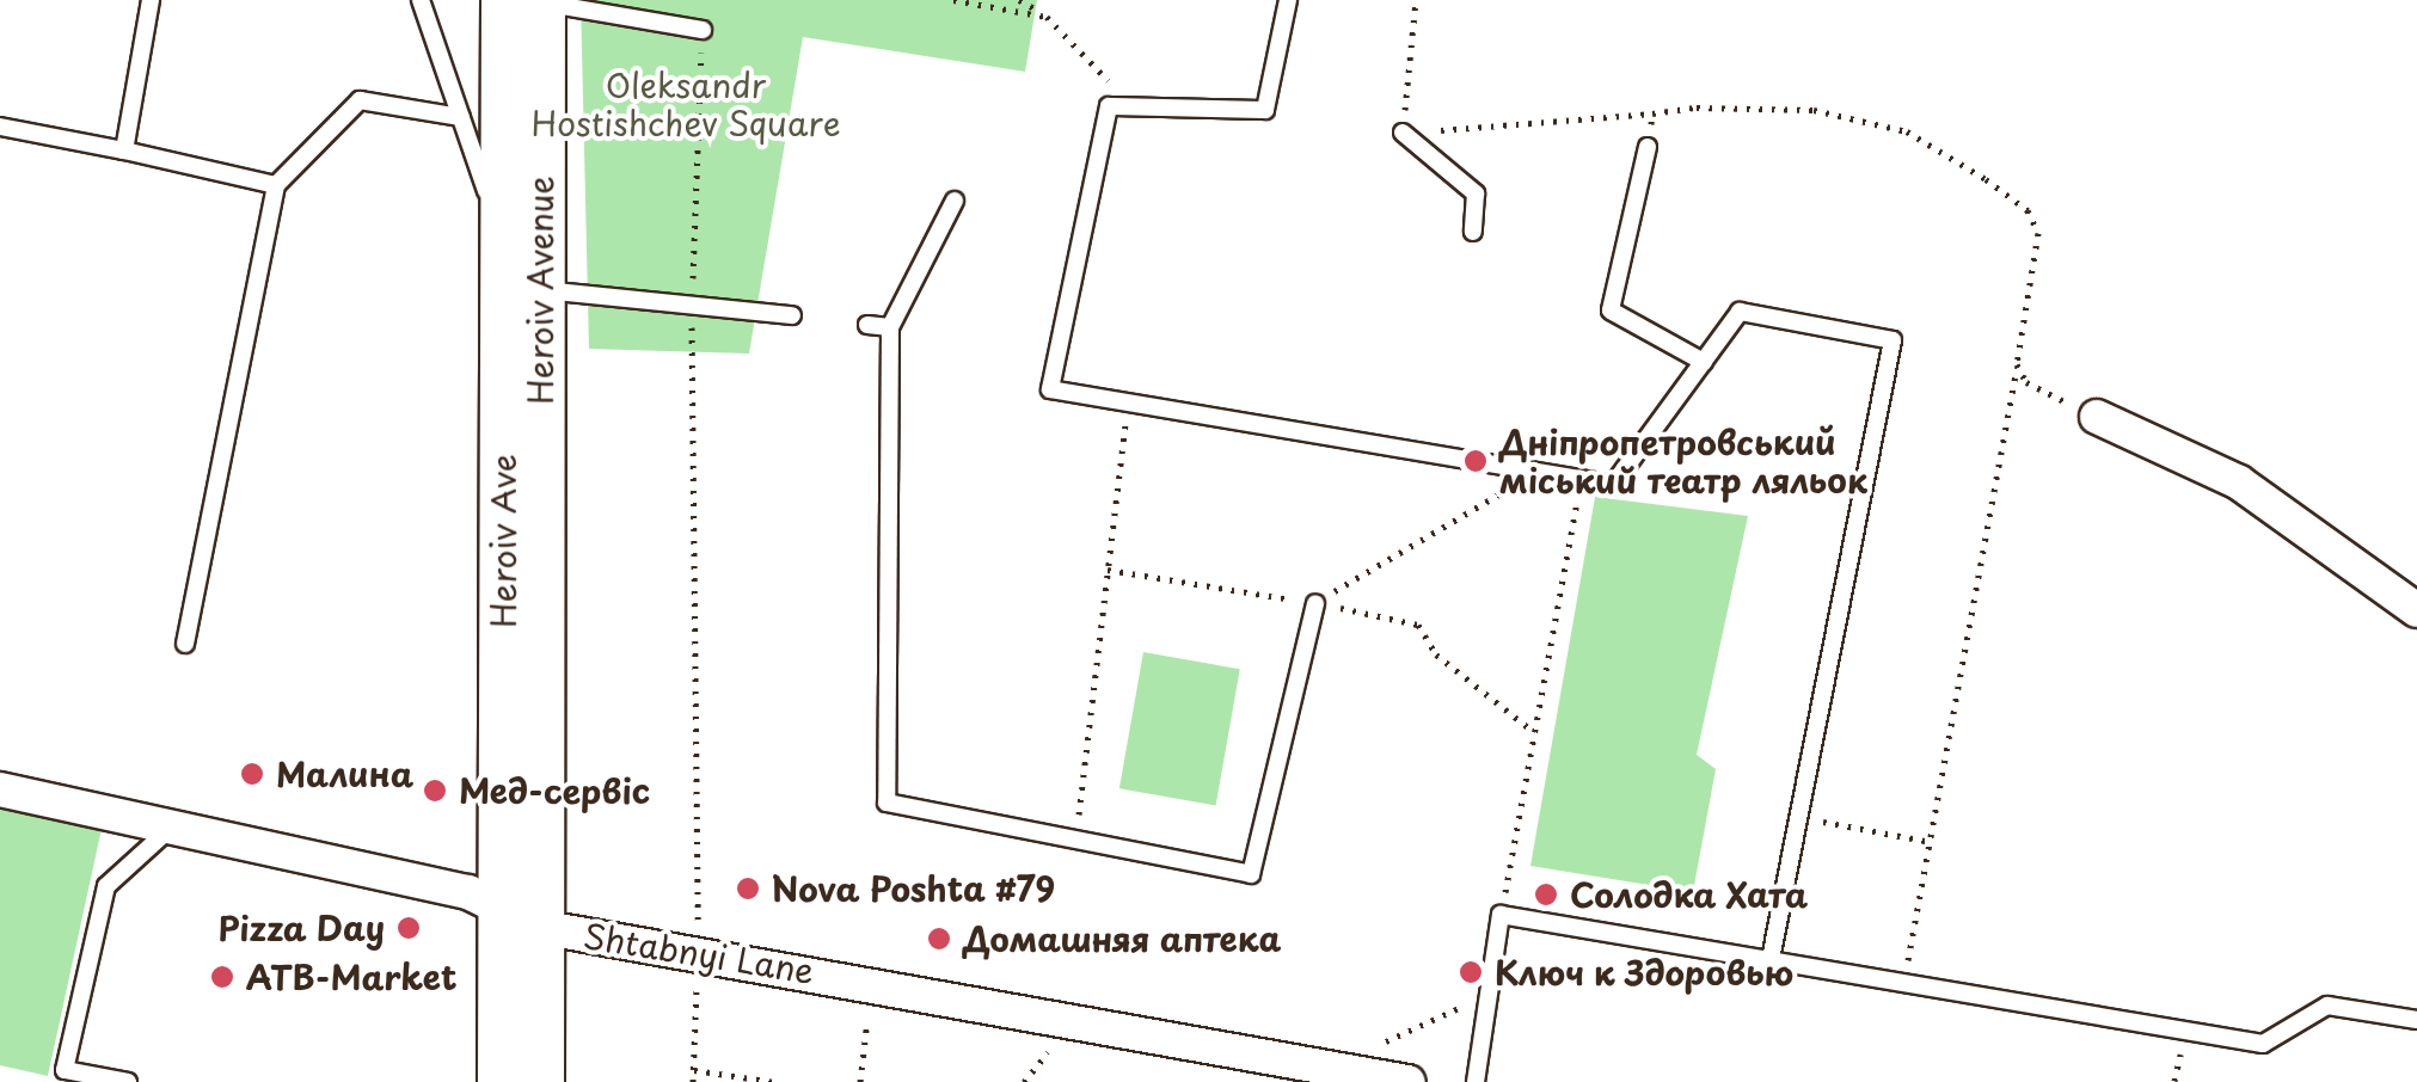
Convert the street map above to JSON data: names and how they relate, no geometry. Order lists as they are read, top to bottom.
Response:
{
  "streets": {
    "main road": ["Heroiv Avenue", "Heroiv Ave"],
    "street": ["Shtabnyi Lane"]
  },
  "crossings": [
    ["Heroiv Avenue", "Heroiv Ave"],
    ["Heroiv Avenue", "Shtabnyi Lane"],
    ["Heroiv Ave", "Shtabnyi Lane"]
  ],
  "parks": ["Oleksandr Hostishchev Square"],
  "places": [
    "Дніпропетровський міський театр ляльок",
    "Малина",
    "Мед-сервіс",
    "Nova Poshta #79",
    "Солодка Хата",
    "Pizza Day",
    "Домашняя аптека",
    "Ключ к Здоровью",
    "ATB-Market"
  ]
}
